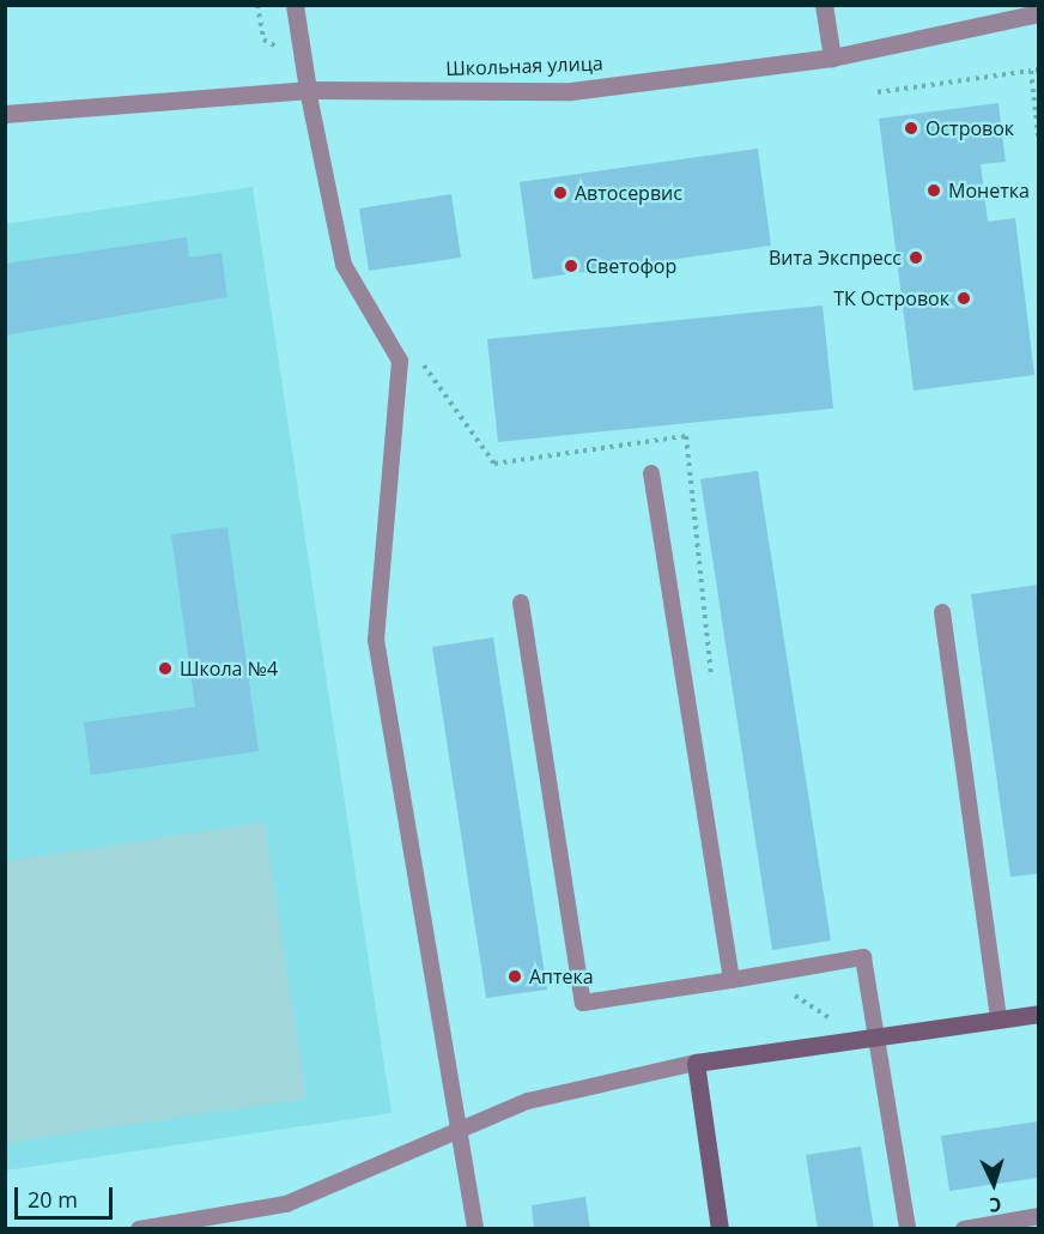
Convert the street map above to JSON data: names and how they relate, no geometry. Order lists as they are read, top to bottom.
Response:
{
  "streets": {
    "street": ["Школьная улица"]
  },
  "places": [
    "Островок",
    "Монетка",
    "Автосервис",
    "Вита Экспресс",
    "Светофор",
    "ТК Островок",
    "Школа №4",
    "Аптека"
  ],
  "scale_bar": "20 m",
  "north": "bottom"
}
